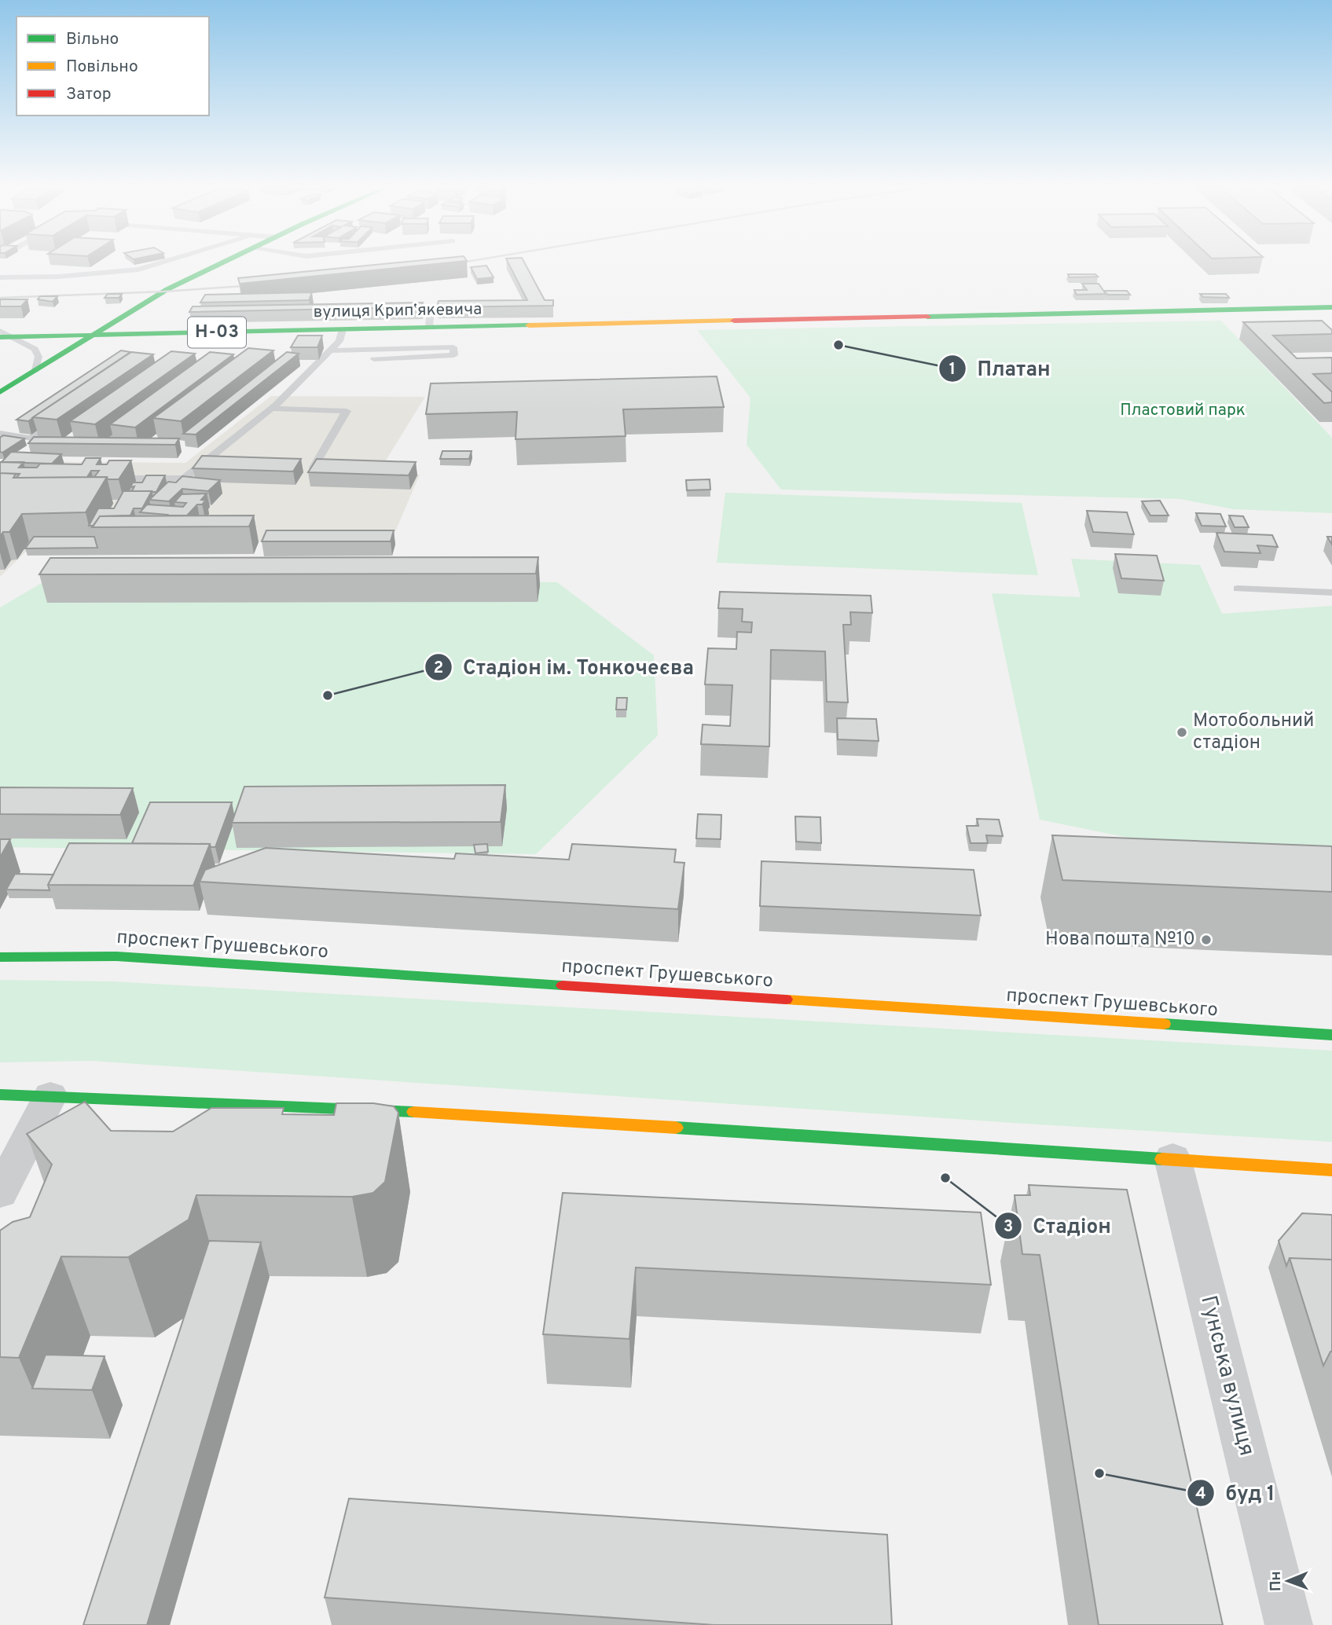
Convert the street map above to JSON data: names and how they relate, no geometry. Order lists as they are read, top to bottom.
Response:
{
  "streets": {
    "main road": ["вулиця Крипʼякевича", "Н-03", "проспект Грушевського"],
    "street": ["Гунська вулиця"]
  },
  "crossings": [
    ["вулиця Крипʼякевича", "Н-03"]
  ],
  "parks": ["Пластовий парк"],
  "places": [
    "Платан",
    "Стадіон ім. Тонкочеєва",
    "Мотобольний стадіон",
    "Нова пошта №10",
    "Стадіон",
    "буд 1"
  ],
  "legend": ["Вільно", "Повільно", "Затор"],
  "north": "left"
}
